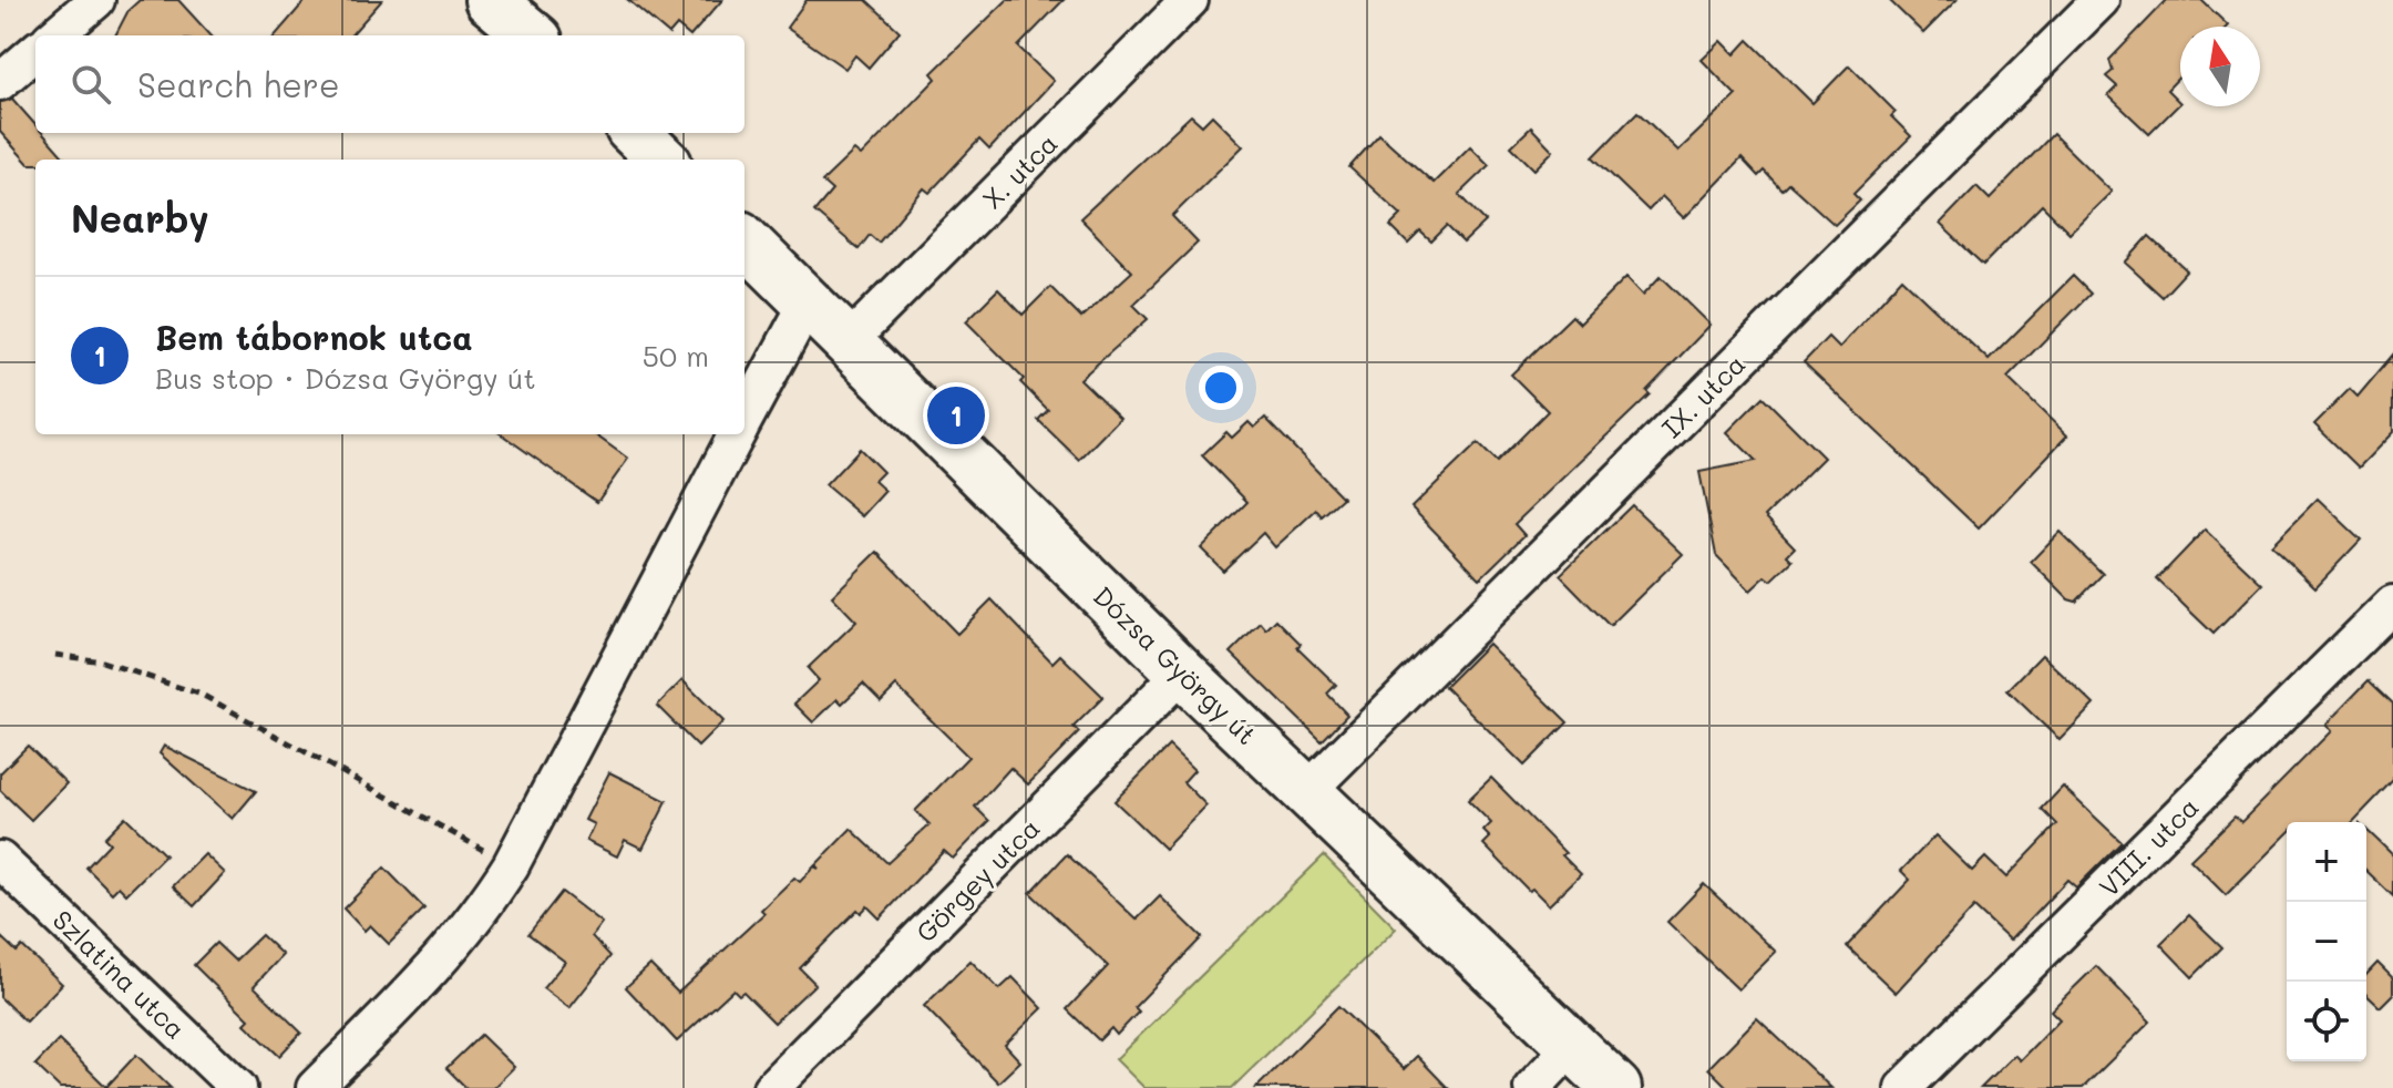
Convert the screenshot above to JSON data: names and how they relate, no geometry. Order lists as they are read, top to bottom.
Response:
{
  "streets": {
    "street": [
      "X. utca",
      "IX. utca",
      "Dózsa György út",
      "VIII. utca",
      "Görgey utca",
      "Szlatina utca"
    ]
  },
  "crossings": [
    ["X. utca", "Dózsa György út"],
    ["IX. utca", "Dózsa György út"],
    ["Dózsa György út", "Görgey utca"]
  ],
  "north": "top",
  "page": {
    "search": "Search here",
    "heading": "Nearby",
    "list": [
      {
        "mark": "1",
        "name": "Bem tábornok utca",
        "note": "Bus stop · Dózsa György út",
        "value": "50 m"
      }
    ],
    "pins": "1",
    "map_buttons": ["+", "−"]
  }
}
